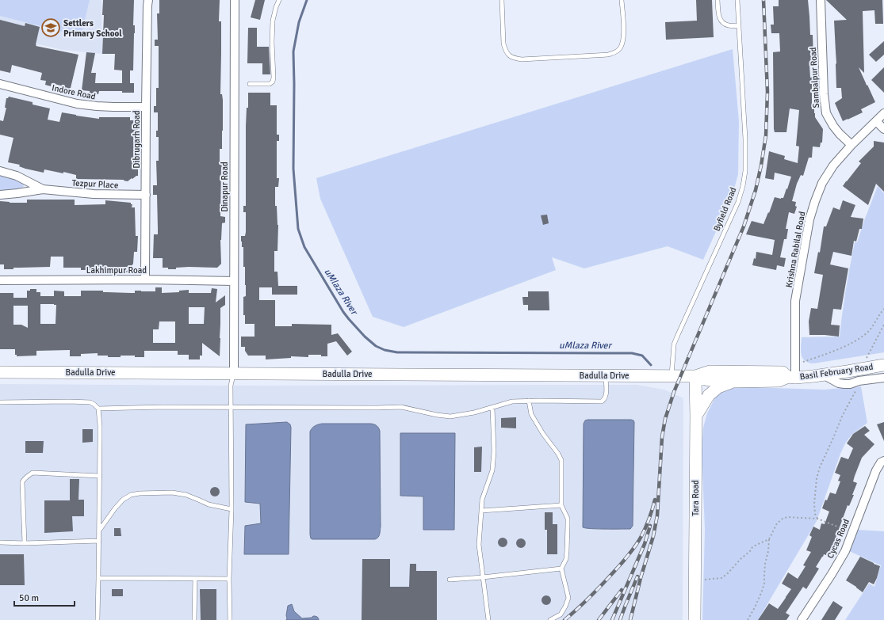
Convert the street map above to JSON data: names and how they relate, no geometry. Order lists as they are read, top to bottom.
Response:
{
  "streets": {
    "street": [
      "Sambalpur Road",
      "Indore Road",
      "Dibrugarh Road",
      "Tezpur Place",
      "Dinapur Road",
      "Krishna Rabilal Road",
      "Lakhimpur Road",
      "Basil February Road",
      "Badulla Drive",
      "Tara Road",
      "Cycas Road"
    ],
    "lane": ["Byfield Road"]
  },
  "crossings": [
    ["Sambalpur Road", "Krishna Rabilal Road"],
    ["Indore Road", "Dibrugarh Road"],
    ["Dibrugarh Road", "Tezpur Place"],
    ["Dibrugarh Road", "Lakhimpur Road"],
    ["Dinapur Road", "Lakhimpur Road"],
    ["Dinapur Road", "Badulla Drive"],
    ["Byfield Road", "Badulla Drive"],
    ["Krishna Rabilal Road", "Basil February Road"],
    ["Basil February Road", "Badulla Drive"],
    ["Basil February Road", "Tara Road"],
    ["Badulla Drive", "Tara Road"]
  ],
  "water": ["uMlaza River"],
  "places": {
    "school or university": ["Settlers Primary School"]
  },
  "scale_bar": "50 m"
}
